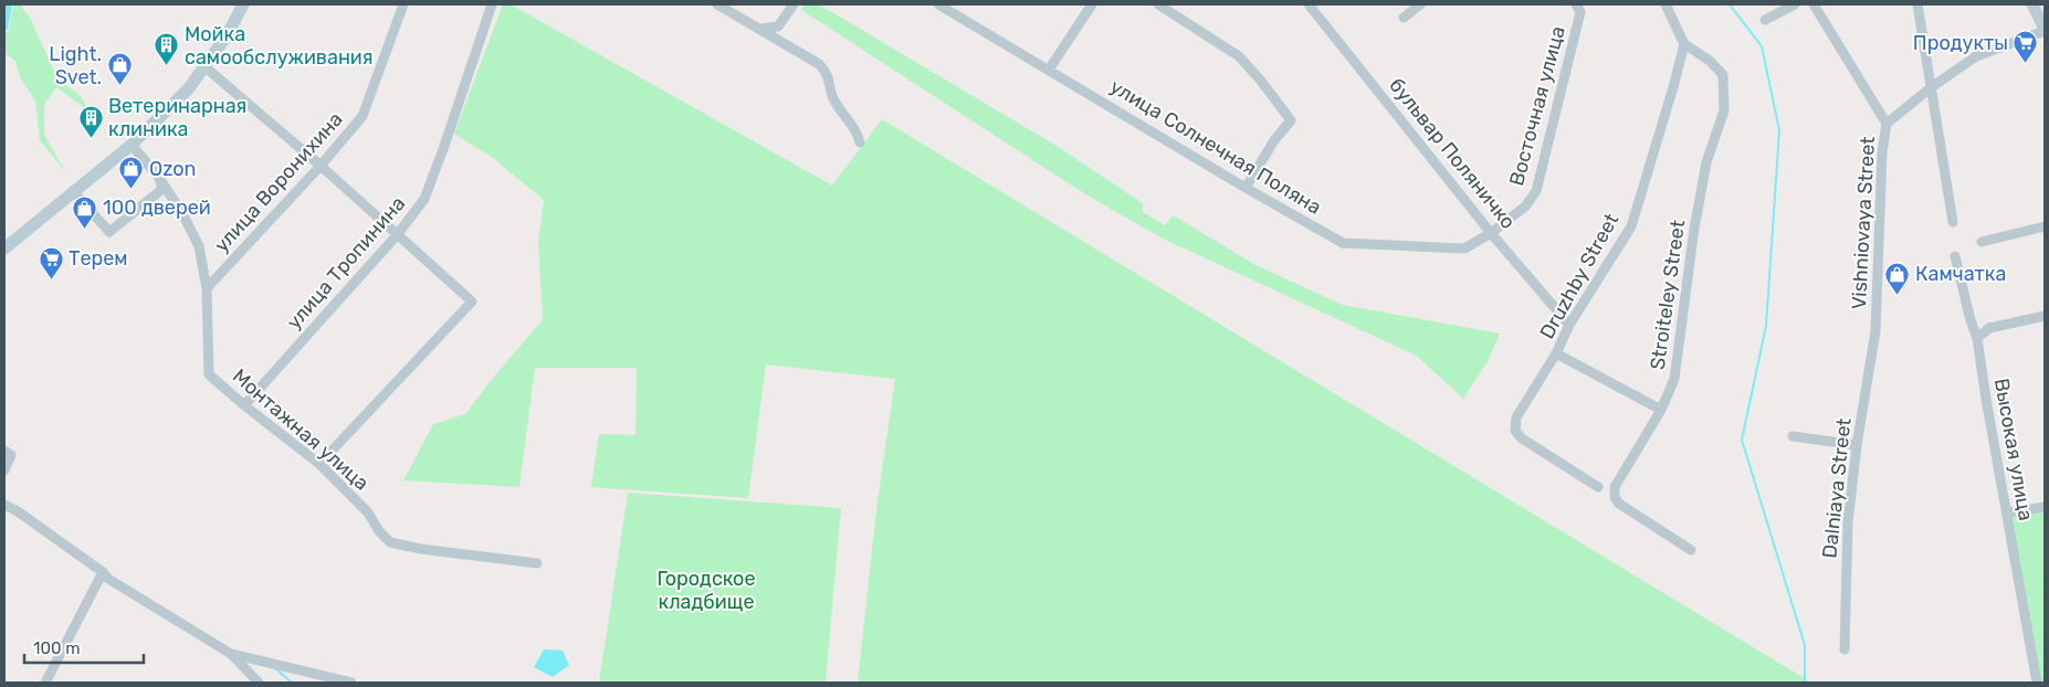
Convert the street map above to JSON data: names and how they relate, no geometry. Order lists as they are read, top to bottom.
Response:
{
  "streets": {
    "street": [
      "Восточная улица",
      "улица Солнечная Поляна",
      "бульвар Поляничко",
      "улица Воронихина",
      "Vishniovaya Street",
      "улица Тропинина",
      "Druzhby Street",
      "Stroiteley Street",
      "Монтажная улица",
      "Высокая улица",
      "Dalniaya Street"
    ]
  },
  "crossings": [
    ["Восточная улица", "улица Солнечная Поляна"],
    ["Восточная улица", "бульвар Поляничко"],
    ["улица Солнечная Поляна", "бульвар Поляничко"],
    ["бульвар Поляничко", "Druzhby Street"],
    ["улица Воронихина", "Монтажная улица"],
    ["Vishniovaya Street", "Dalniaya Street"],
    ["улица Тропинина", "Монтажная улица"],
    ["Druzhby Street", "Stroiteley Street"]
  ],
  "parks": ["Городское кладбище"],
  "places": {
    "supermarket": ["Продукты", "Терем"],
    "building": ["Мойка самообслуживания", "Ветеринарная клиника"],
    "shop": [
      "Light. Svet.",
      "Ozon",
      "100 дверей",
      "Камчатка"
    ]
  },
  "scale_bar": "100 m"
}
